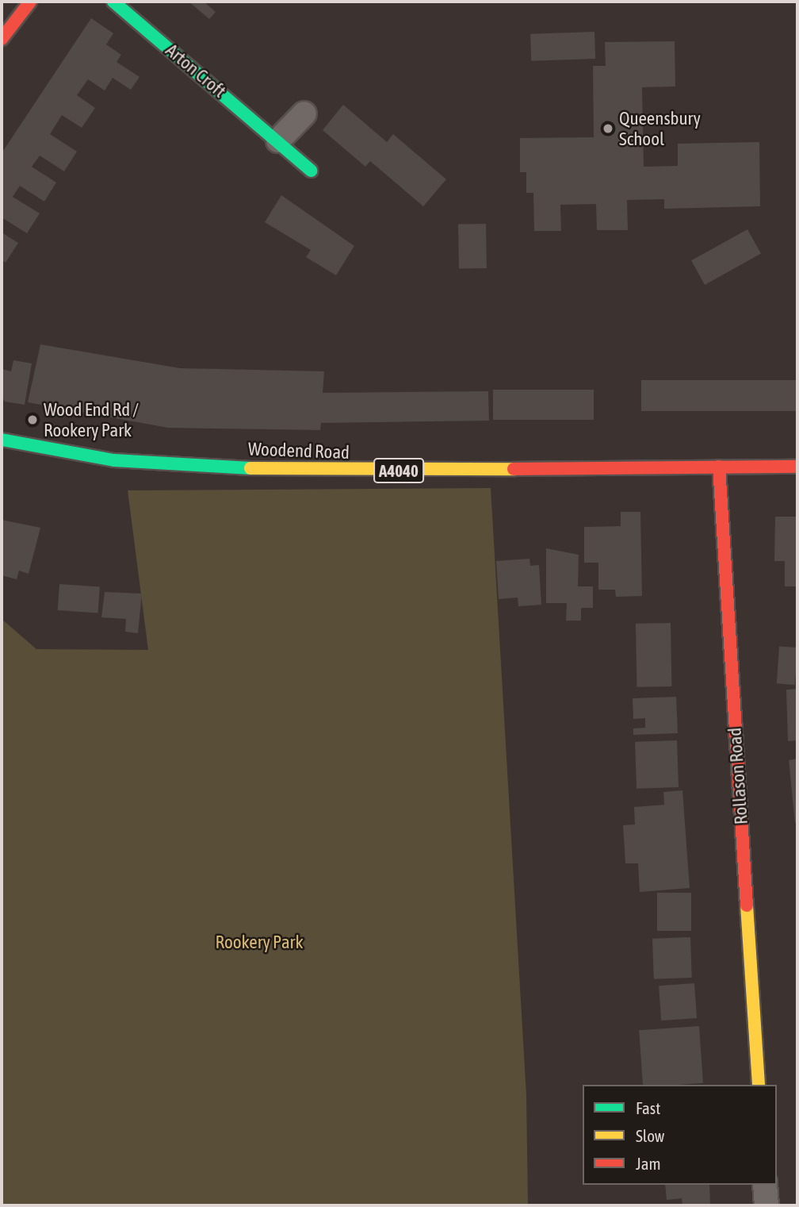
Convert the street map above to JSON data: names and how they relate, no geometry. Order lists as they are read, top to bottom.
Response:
{
  "streets": {
    "street": [
      "Arton Croft",
      "Woodend Road",
      "A4040",
      "Rollason Road"
    ]
  },
  "crossings": [
    ["Woodend Road", "Rollason Road"]
  ],
  "parks": ["Rookery Park"],
  "places": ["Queensbury School", "Wood End Rd / Rookery Park"],
  "legend": ["Fast", "Slow", "Jam"]
}
